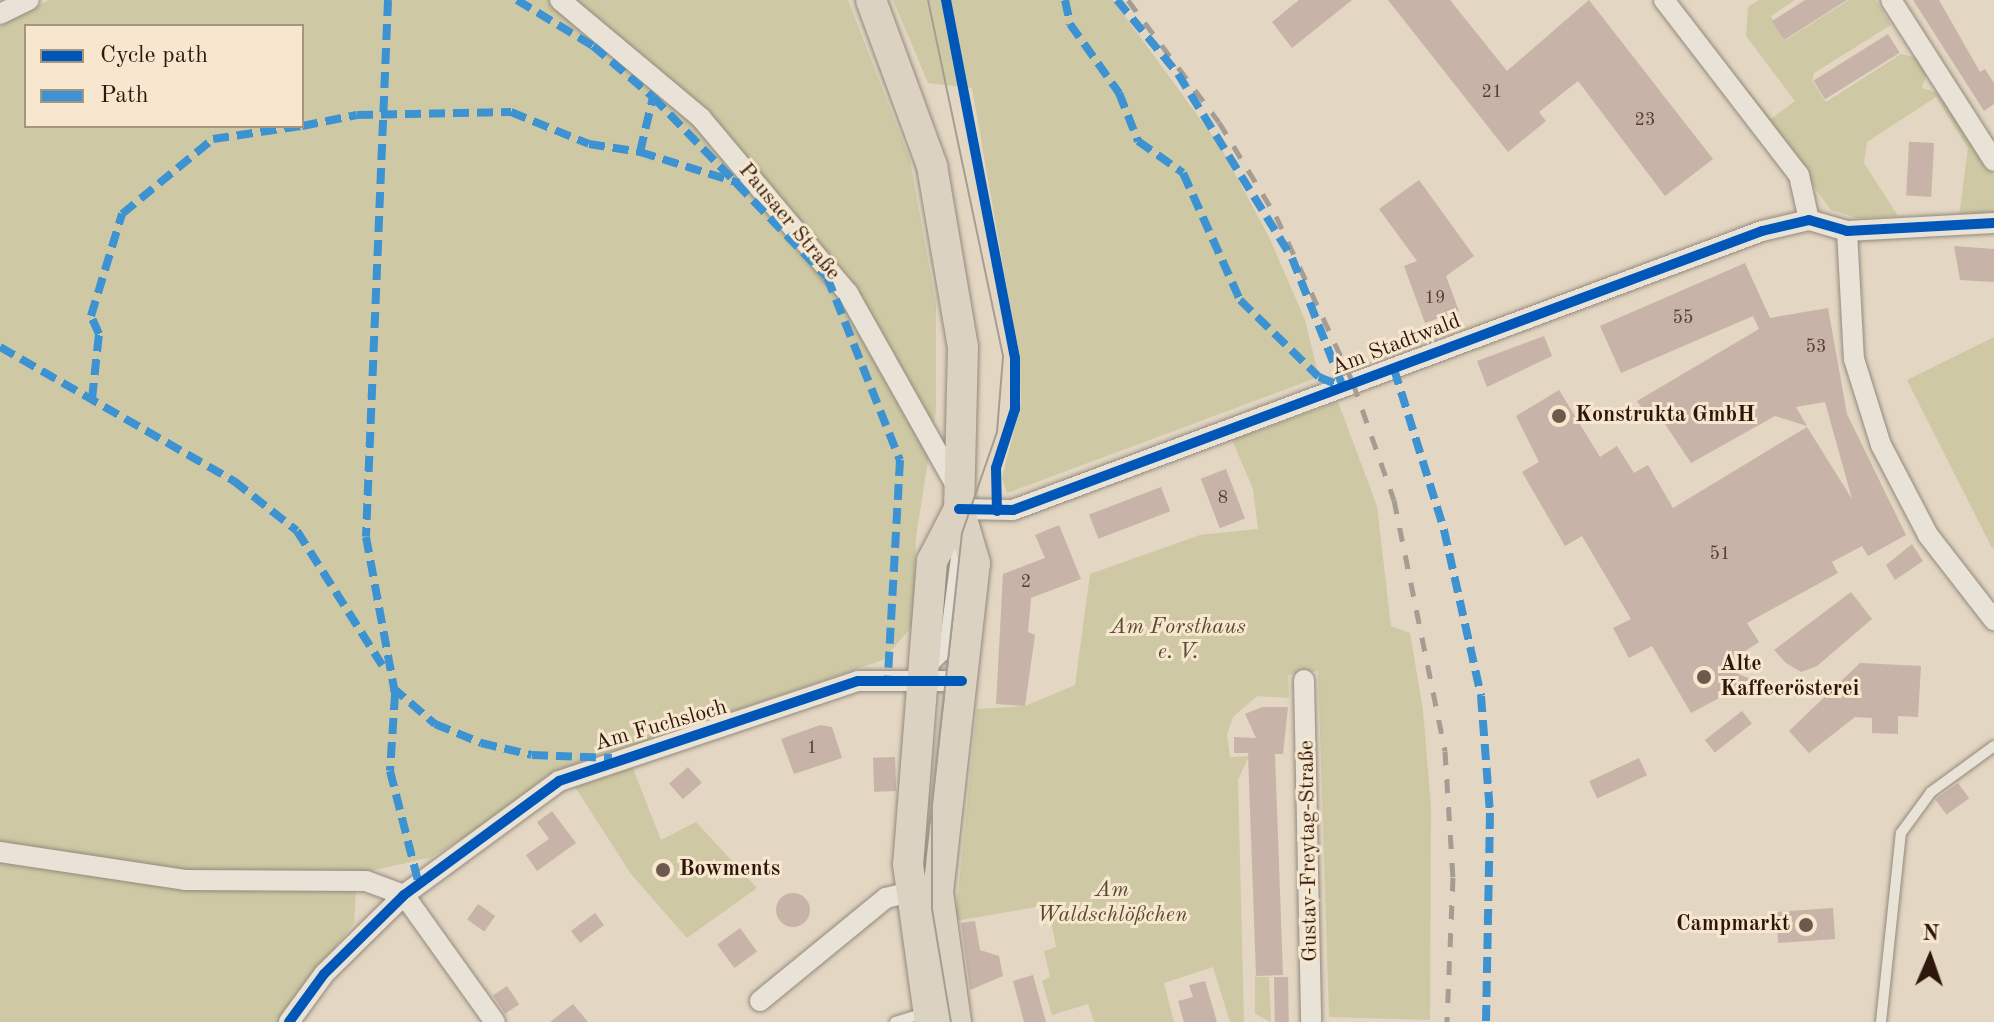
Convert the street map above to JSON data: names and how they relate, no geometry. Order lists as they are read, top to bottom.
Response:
{
  "streets": {
    "main road": ["Pausaer Straße"],
    "street": ["Am Stadtwald", "Am Fuchsloch", "Gustav-Freytag-Straße"]
  },
  "crossings": [
    ["Pausaer Straße", "Am Stadtwald"],
    ["Pausaer Straße", "Am Fuchsloch"]
  ],
  "parks": ["Am Forsthaus e. V.", "Am Waldschlößchen"],
  "places": [
    "Konstrukta GmbH",
    "Alte Kaffeerösterei",
    "Bowments",
    "Campmarkt"
  ],
  "house_numbers": [
    "21",
    "23",
    "19",
    "55",
    "53",
    "8",
    "51",
    "2",
    "1"
  ],
  "legend": ["Cycle path", "Path"],
  "north": "top"
}
